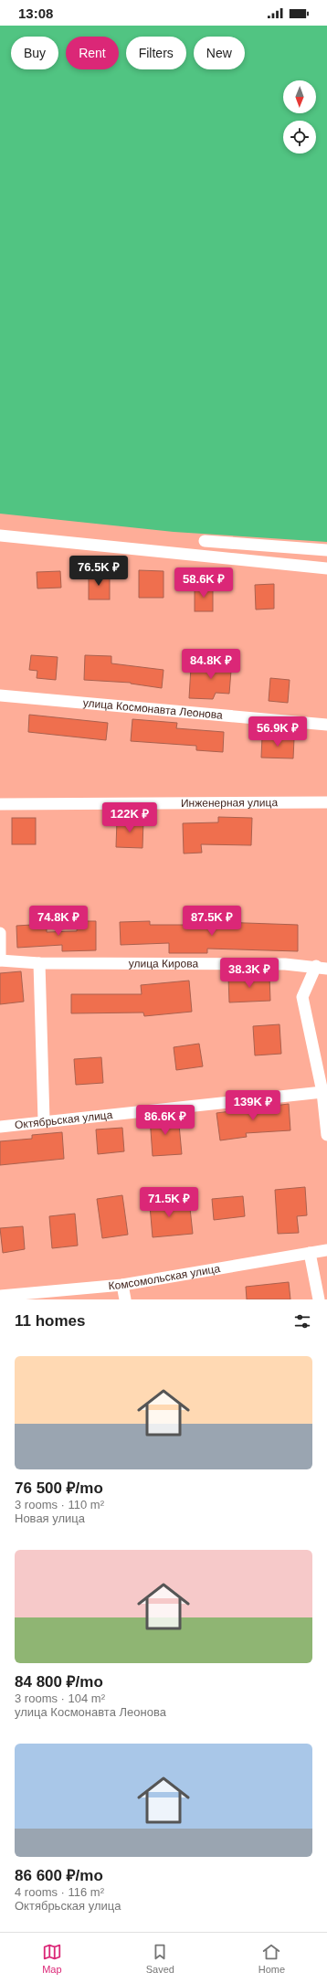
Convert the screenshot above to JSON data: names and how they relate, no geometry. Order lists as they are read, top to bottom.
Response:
{
  "streets": {
    "street": [
      "улица Космонавта Леонова",
      "Инженерная улица",
      "улица Кирова",
      "Октябрьская улица",
      "Комсомольская улица"
    ]
  },
  "north": "bottom",
  "page": {
    "status": "13:08",
    "chip": [
      "Buy",
      "Rent",
      "Filters",
      "New"
    ],
    "price": [
      "76.5K ₽",
      "58.6K ₽",
      "84.8K ₽",
      "56.9K ₽",
      "122K ₽",
      "74.8K ₽",
      "87.5K ₽",
      "38.3K ₽",
      "139K ₽",
      "86.6K ₽",
      "71.5K ₽"
    ],
    "heading": "11 homes",
    "list": [
      {
        "name": "76 500 ₽/mo",
        "note": "3 rooms · 110 m² · Новая улица"
      },
      {
        "name": "84 800 ₽/mo",
        "note": "3 rooms · 104 m² · улица Космонавта Леонова"
      },
      {
        "name": "86 600 ₽/mo",
        "note": "4 rooms · 116 m² · Октябрьская улица"
      }
    ],
    "tabs": ["Map", "Saved", "Home"]
  }
}
